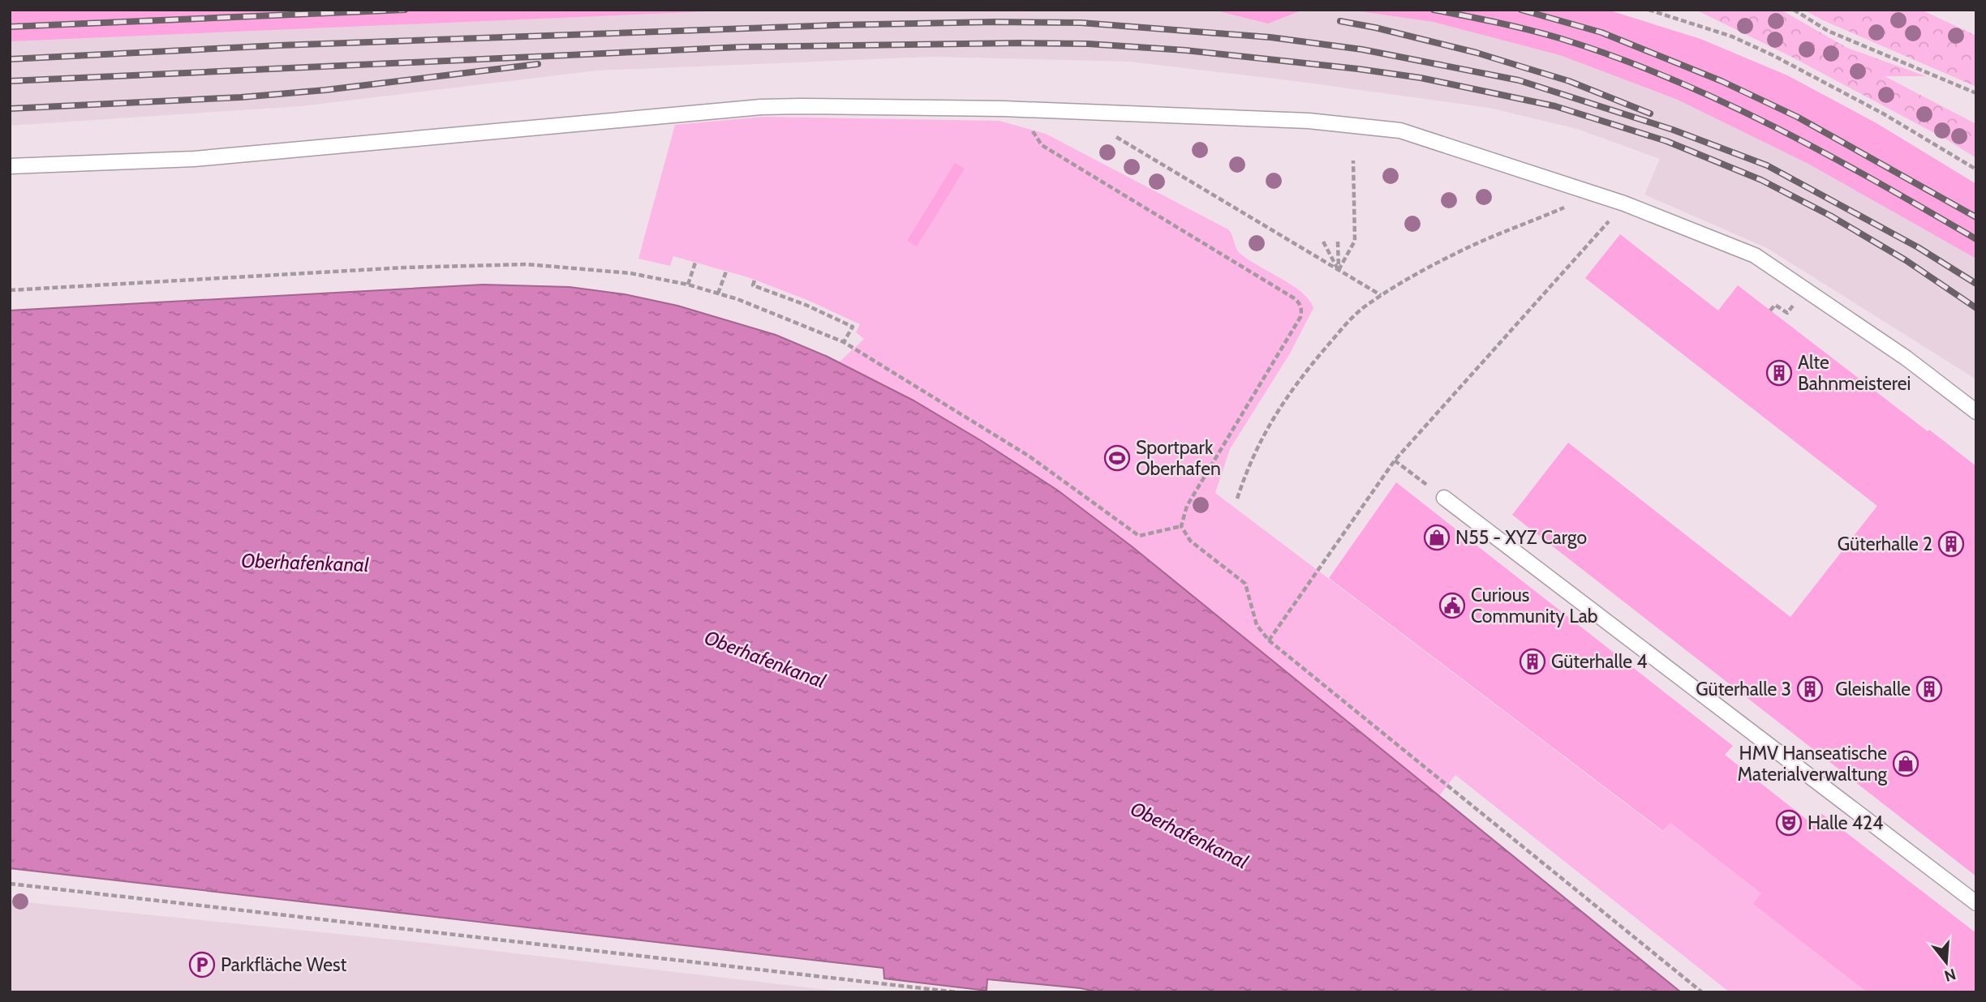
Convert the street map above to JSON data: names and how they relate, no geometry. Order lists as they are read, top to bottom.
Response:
{
  "water": ["Oberhafenkanal"],
  "places": {
    "building": [
      "Alte Bahnmeisterei",
      "Güterhalle 2",
      "Güterhalle 4",
      "Güterhalle 3",
      "Gleishalle"
    ],
    "sports": ["Sportpark Oberhafen"],
    "shop": ["N55 - XYZ Cargo", "HMV Hanseatische Materialverwaltung"],
    "public building": ["Curious Community Lab"],
    "theatre": ["Halle 424"],
    "parking": ["Parkfläche West"]
  },
  "north": "bottom"
}
